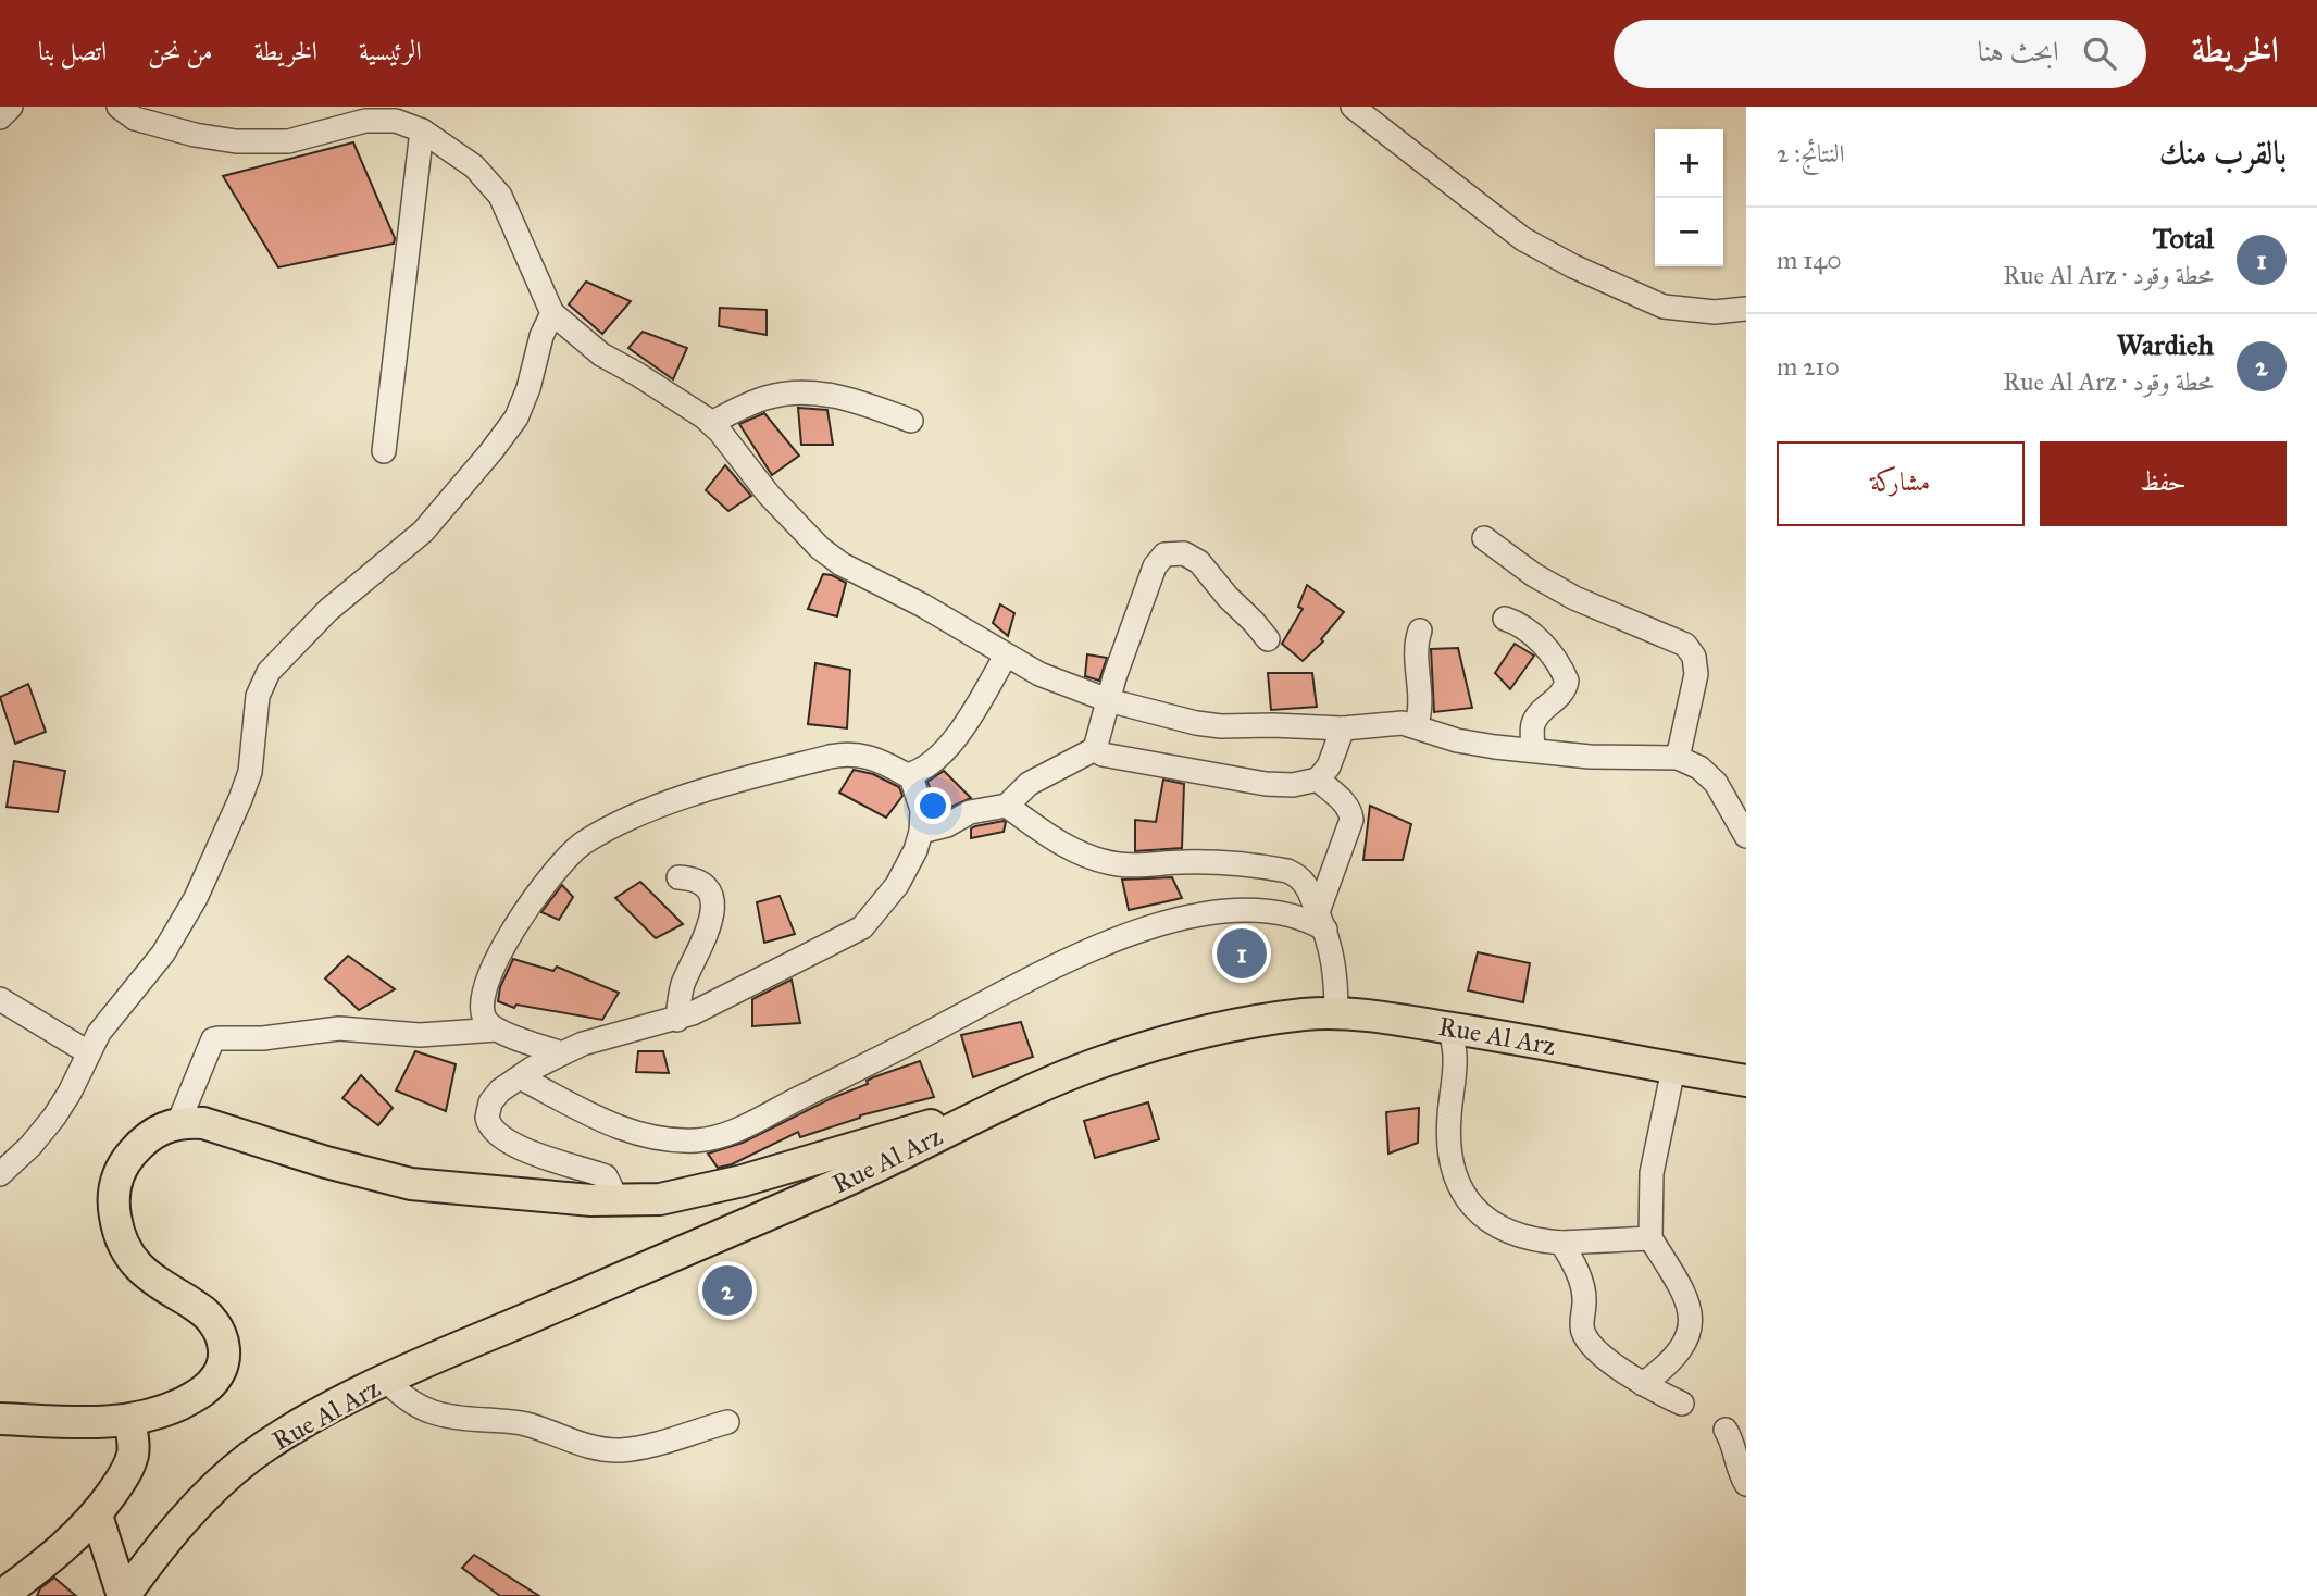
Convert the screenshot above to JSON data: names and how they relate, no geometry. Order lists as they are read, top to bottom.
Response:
{
  "streets": {
    "main road": ["Rue Al Arz"]
  },
  "page": {
    "header": "الخريطة",
    "search": "ابحث هنا",
    "nav": [
      "الرئيسية",
      "الخريطة",
      "من نحن",
      "اتصل بنا"
    ],
    "heading": ["بالقرب منك", "النتائج: 2"],
    "map_buttons": ["+", "−"],
    "list": [
      {
        "mark": "1",
        "name": "Total",
        "note": "محطة وقود · Rue Al Arz",
        "value": "140 m"
      },
      {
        "mark": "2",
        "name": "Wardieh",
        "note": "محطة وقود · Rue Al Arz",
        "value": "210 m"
      }
    ],
    "buttons": ["حفظ", "مشاركة"],
    "pins": ["1", "2"]
  }
}
